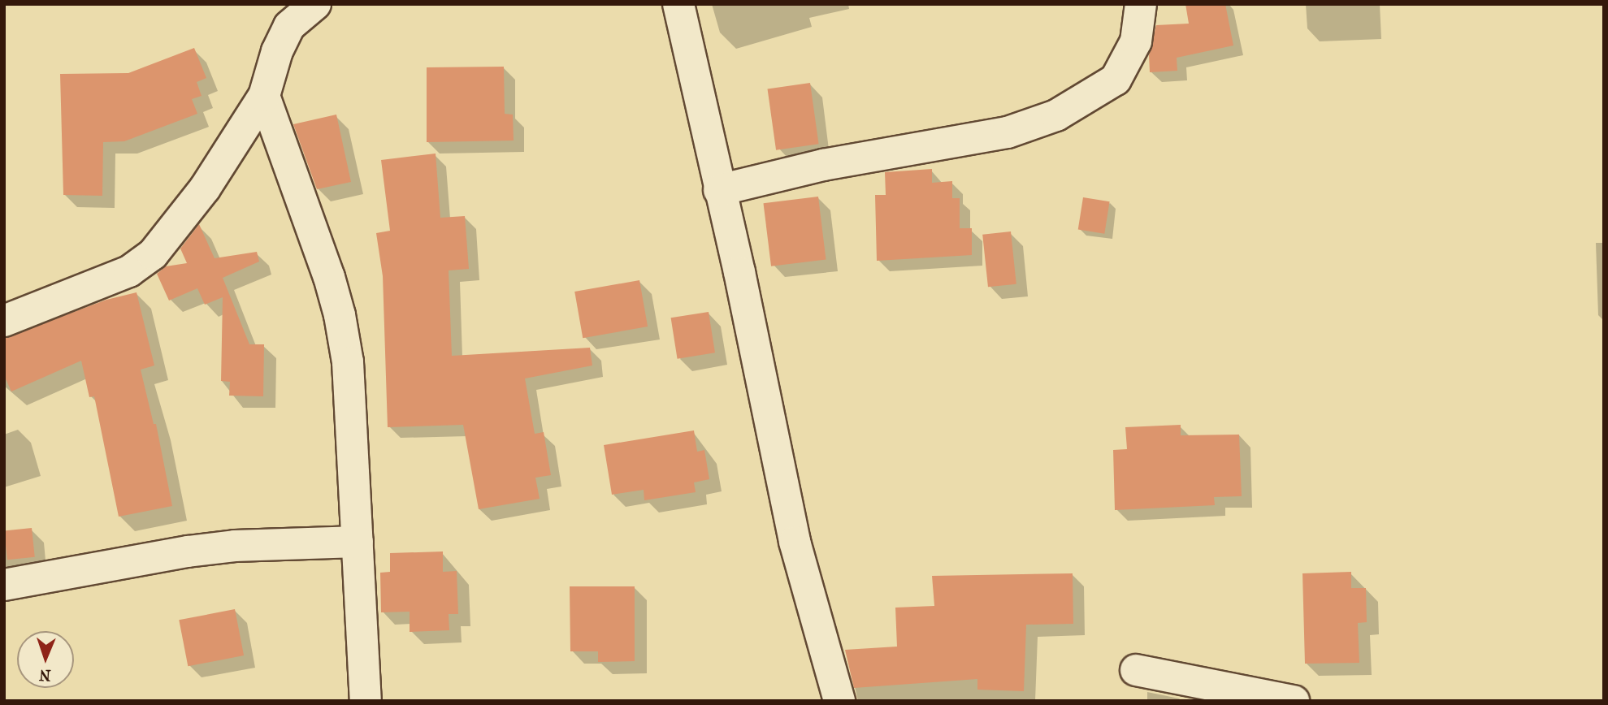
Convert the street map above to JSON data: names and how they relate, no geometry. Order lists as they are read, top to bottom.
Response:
{
  "north": "bottom"
}
